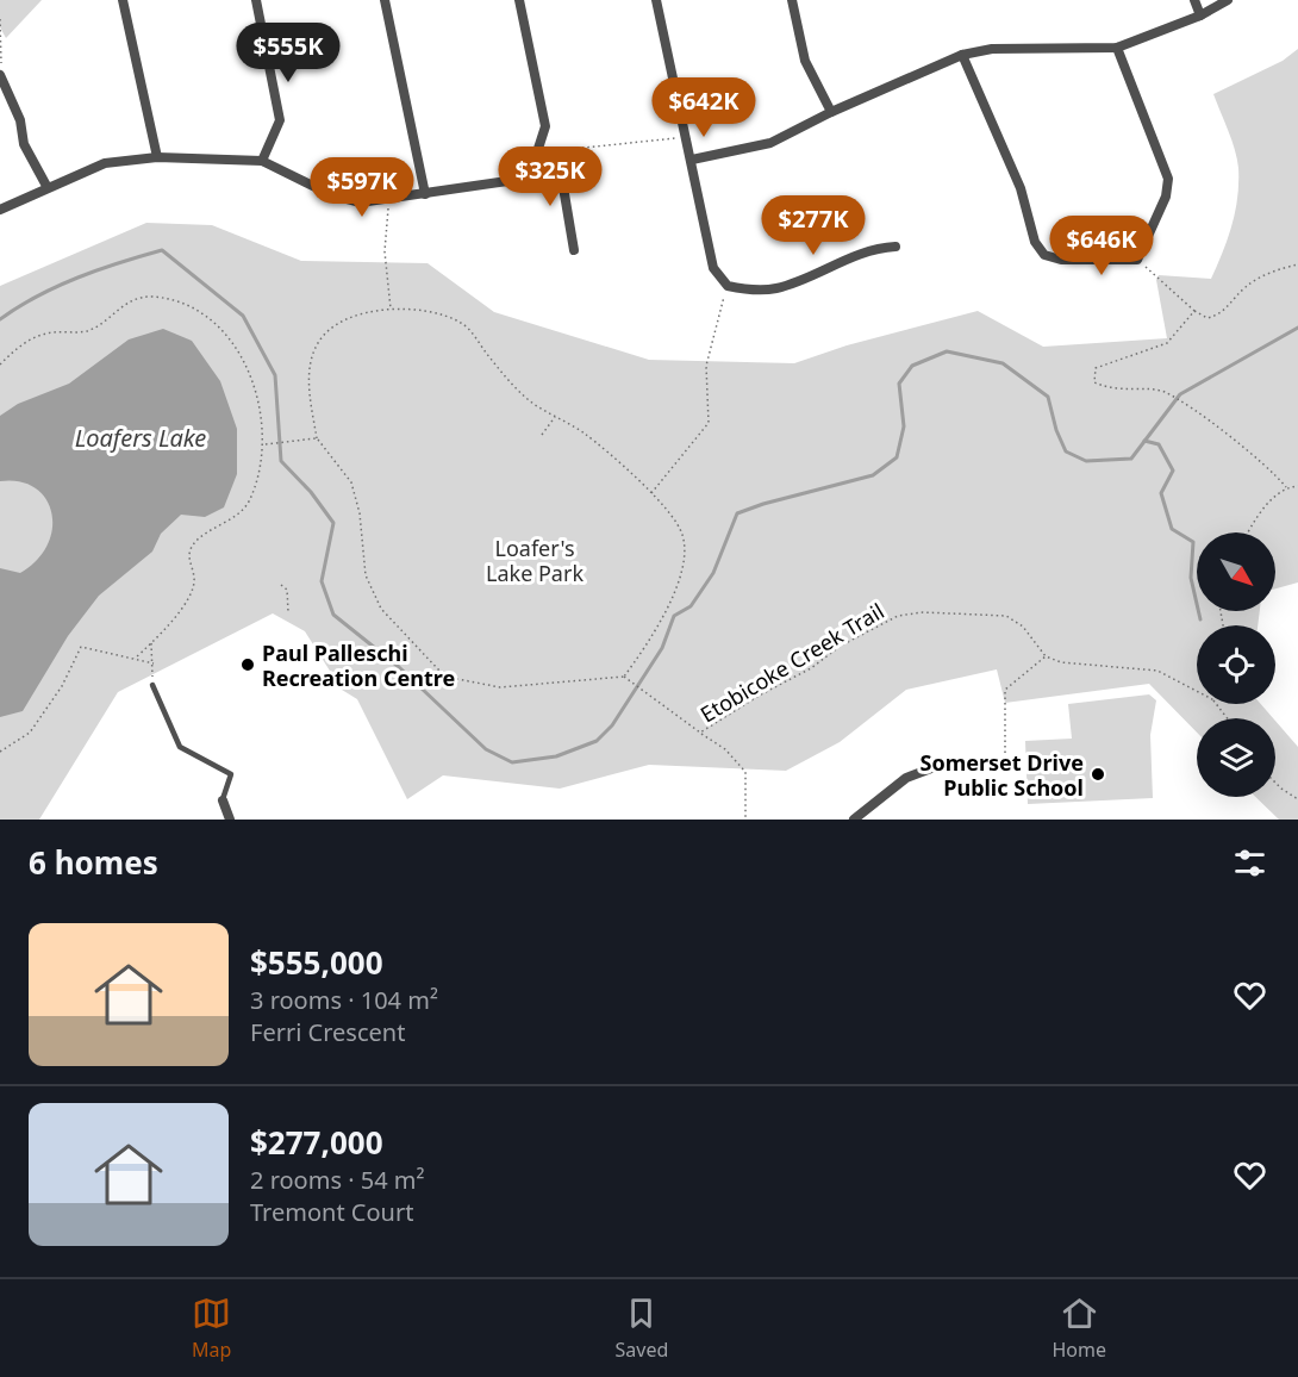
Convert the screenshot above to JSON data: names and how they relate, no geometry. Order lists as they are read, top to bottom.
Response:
{
  "streets": {
    "path": ["Etobicoke Creek Trail"]
  },
  "water": ["Loafers Lake"],
  "parks": ["Loafer's Lake Park"],
  "places": ["Paul Palleschi Recreation Centre", "Somerset Drive Public School"],
  "north": "bottom right",
  "page": {
    "price": [
      "$555K",
      "$642K",
      "$325K",
      "$597K",
      "$277K",
      "$646K"
    ],
    "heading": "6 homes",
    "list": [
      {
        "name": "$555,000",
        "note": "3 rooms · 104 m² · Ferri Crescent"
      },
      {
        "name": "$277,000",
        "note": "2 rooms · 54 m² · Tremont Court"
      }
    ],
    "tabs": ["Map", "Saved", "Home"]
  }
}
